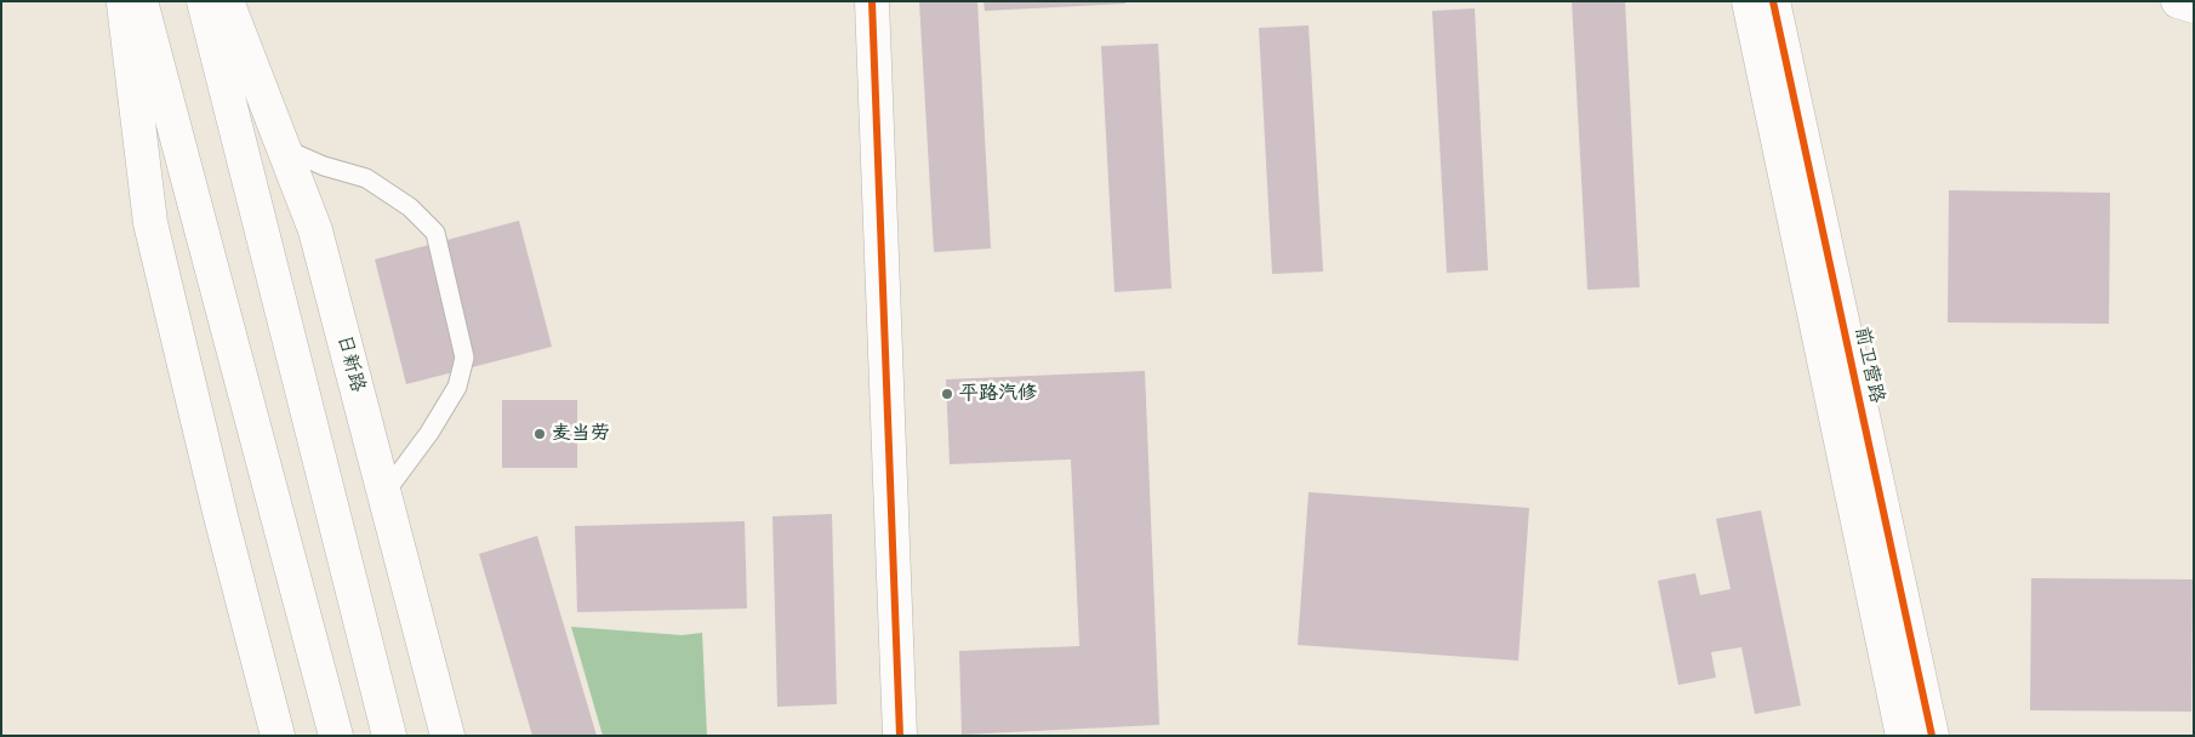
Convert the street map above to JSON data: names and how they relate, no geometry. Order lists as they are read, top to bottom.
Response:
{
  "streets": {
    "main road": ["日新路", "前卫营路"]
  },
  "places": ["平路汽修", "麦当劳"]
}
